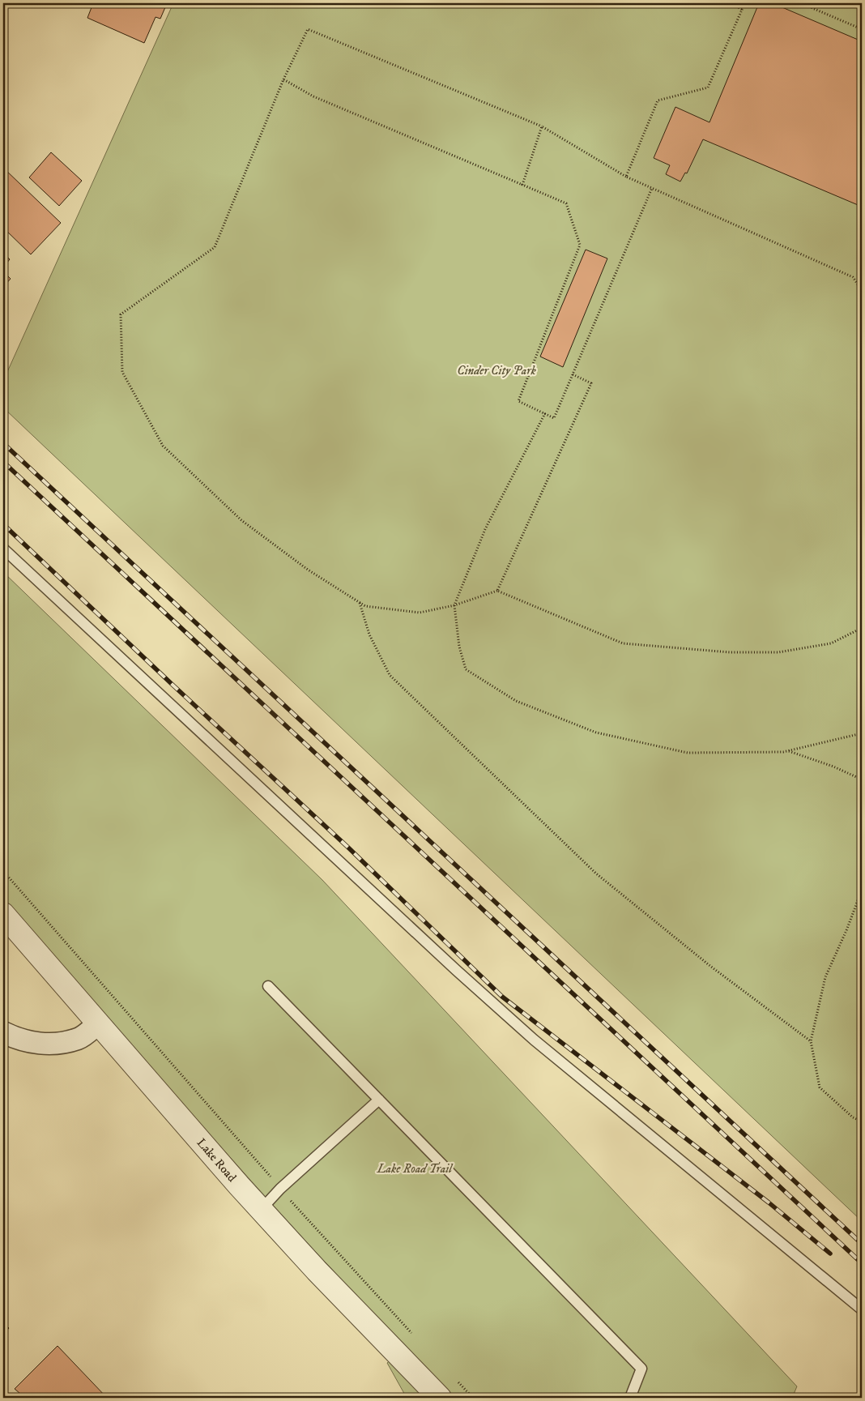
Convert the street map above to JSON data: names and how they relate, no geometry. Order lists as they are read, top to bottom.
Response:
{
  "streets": {
    "street": ["Lake Road"]
  },
  "parks": ["Cinder City Park", "Lake Road Trail"]
}
